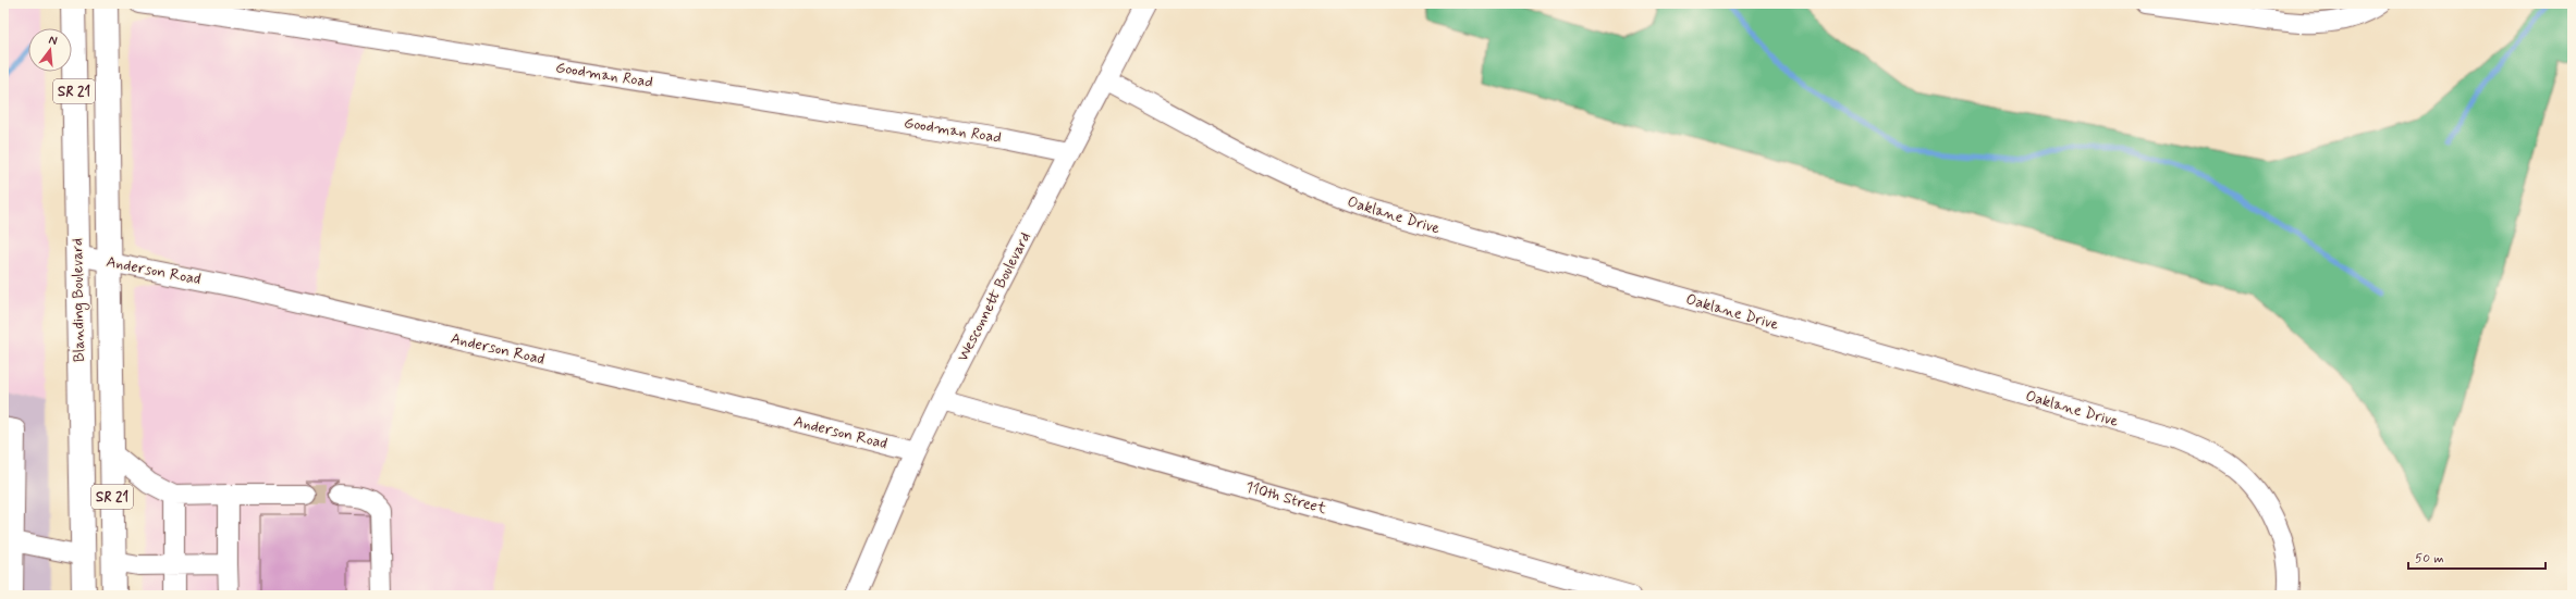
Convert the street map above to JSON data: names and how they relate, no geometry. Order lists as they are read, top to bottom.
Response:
{
  "streets": {
    "main road": ["SR 21", "Blanding Boulevard"],
    "street": [
      "Goodman Road",
      "Oaklane Drive",
      "Anderson Road",
      "Wesconnett Boulevard",
      "110th Street"
    ]
  },
  "crossings": [
    ["Goodman Road", "Wesconnett Boulevard"],
    ["Oaklane Drive", "Wesconnett Boulevard"],
    ["Anderson Road", "Wesconnett Boulevard"],
    ["Anderson Road", "Blanding Boulevard"],
    ["Wesconnett Boulevard", "110th Street"]
  ],
  "scale_bar": "50 m",
  "north": "top"
}
